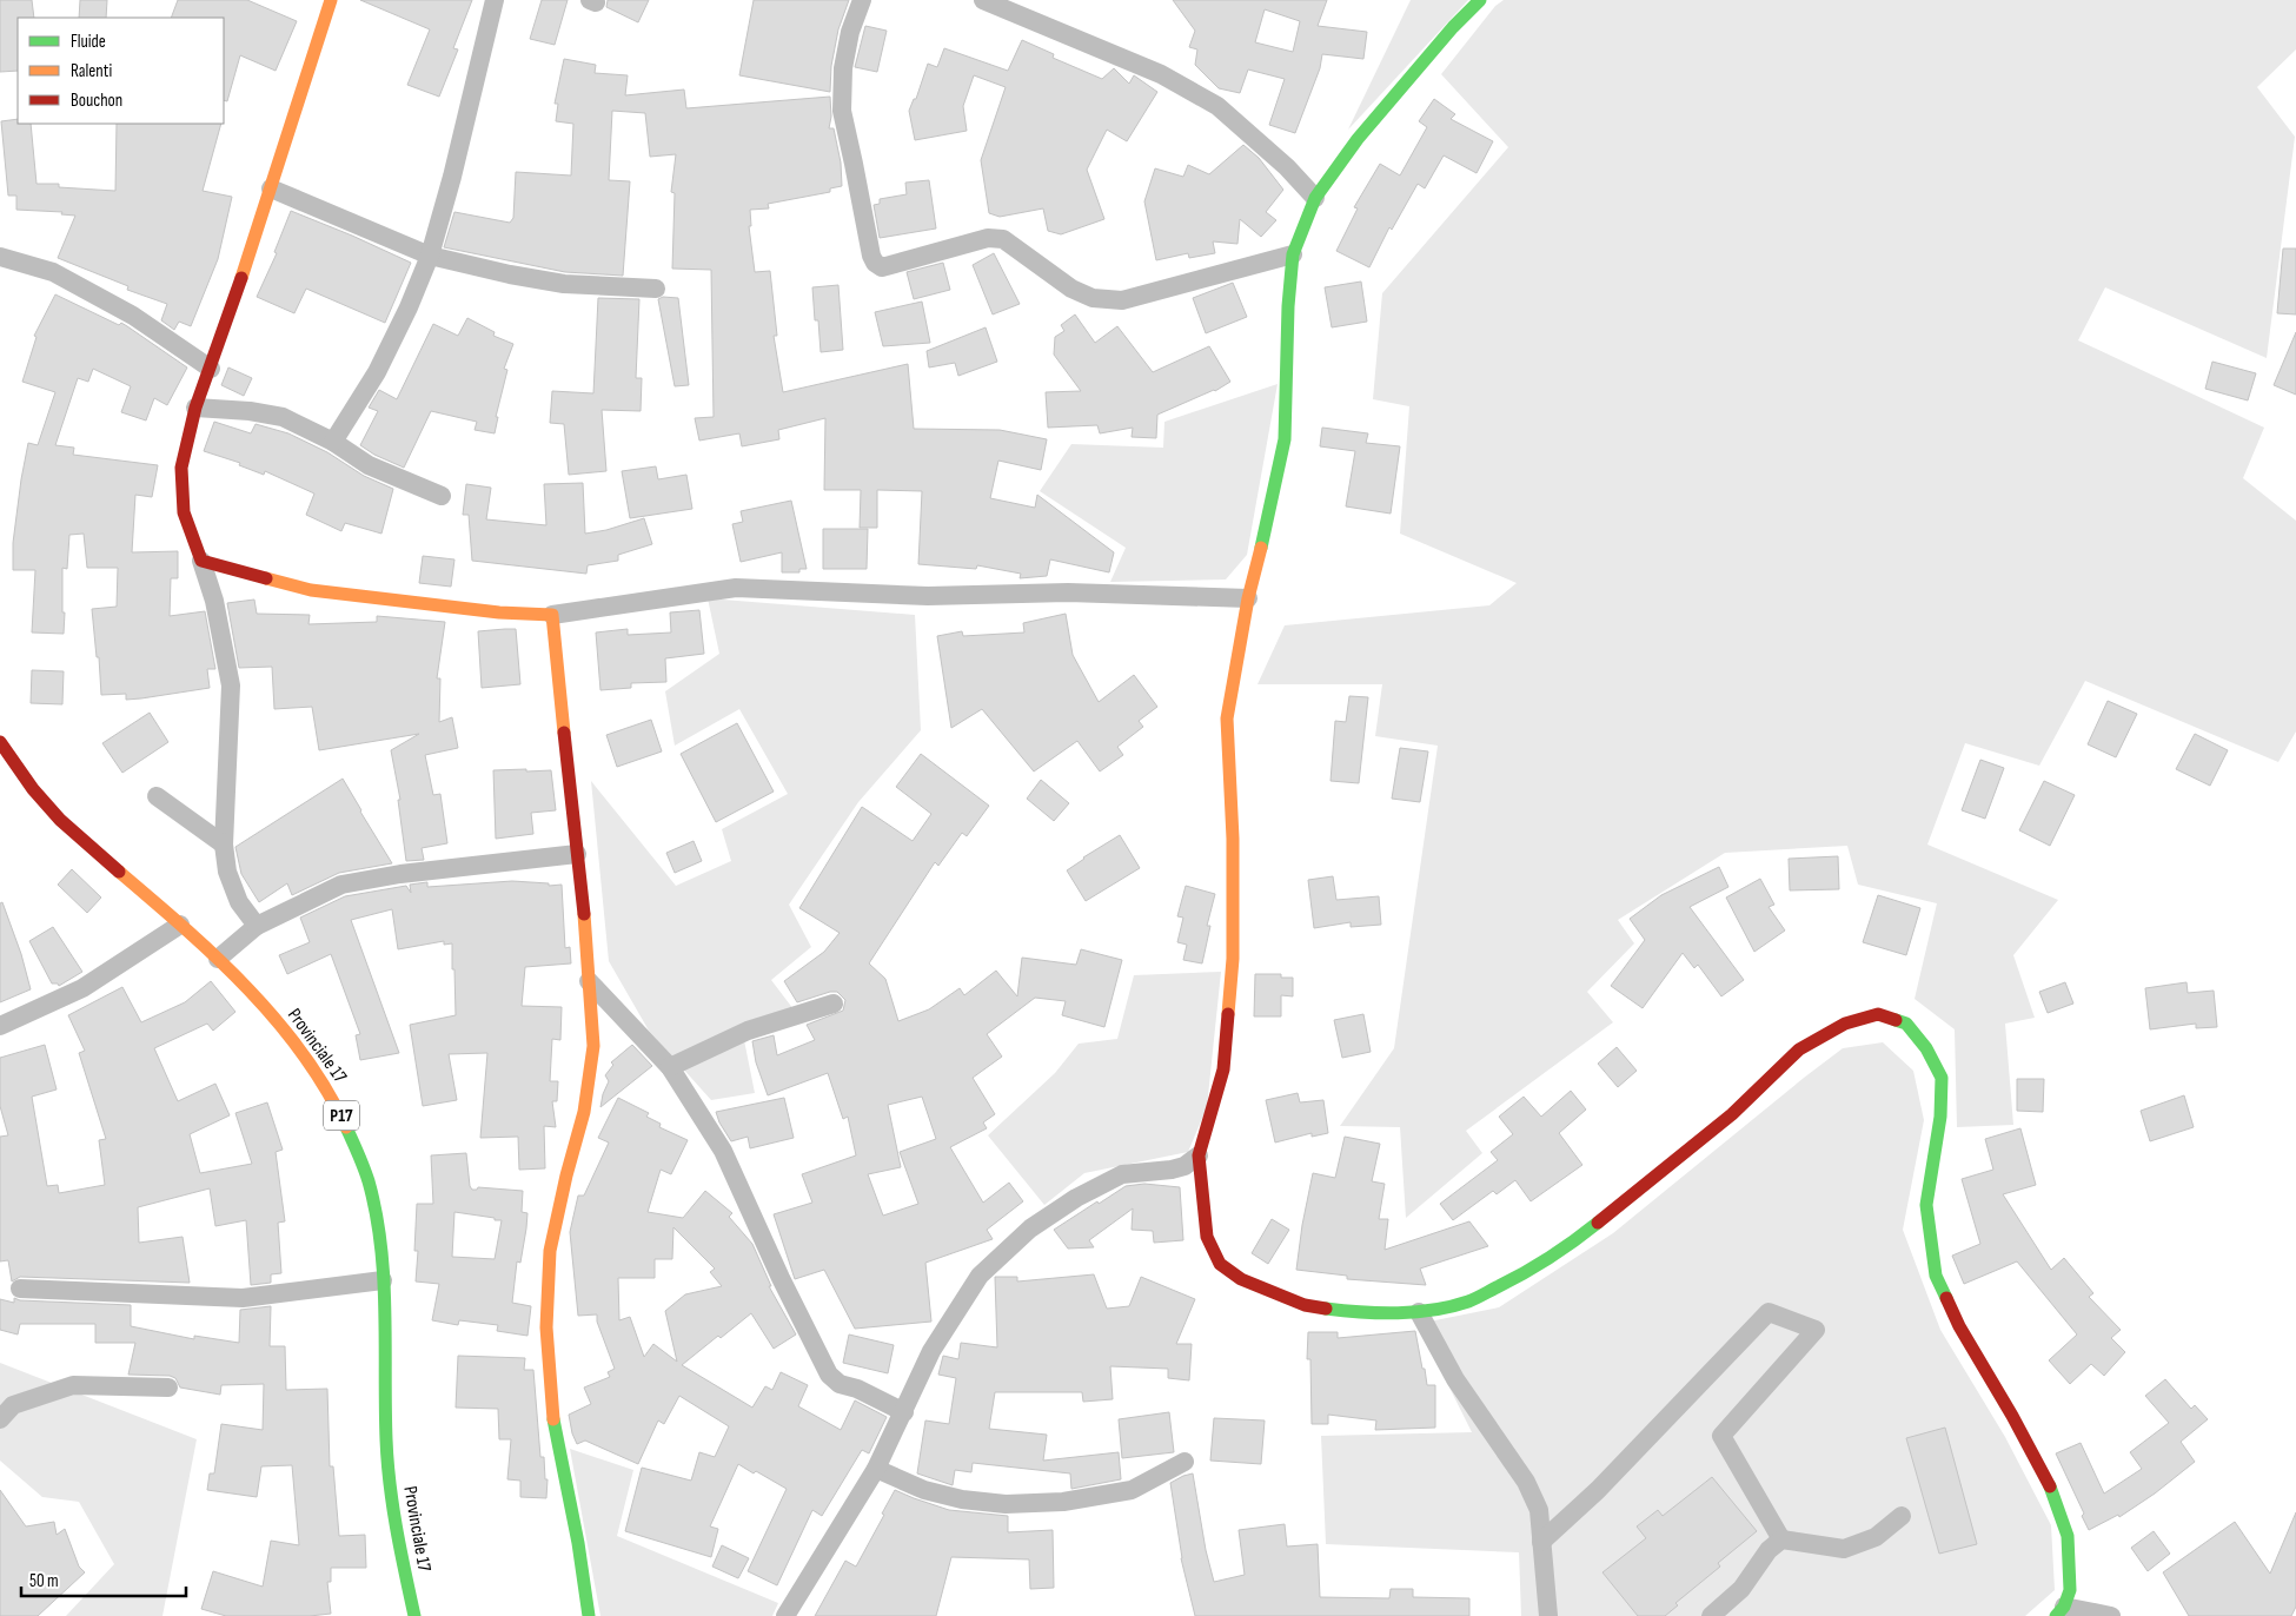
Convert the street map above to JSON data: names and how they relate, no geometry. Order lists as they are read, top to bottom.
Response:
{
  "streets": {
    "street": ["Provinciale 17", "P17"]
  },
  "legend": ["Fluide", "Ralenti", "Bouchon"],
  "scale_bar": "50 m"
}
